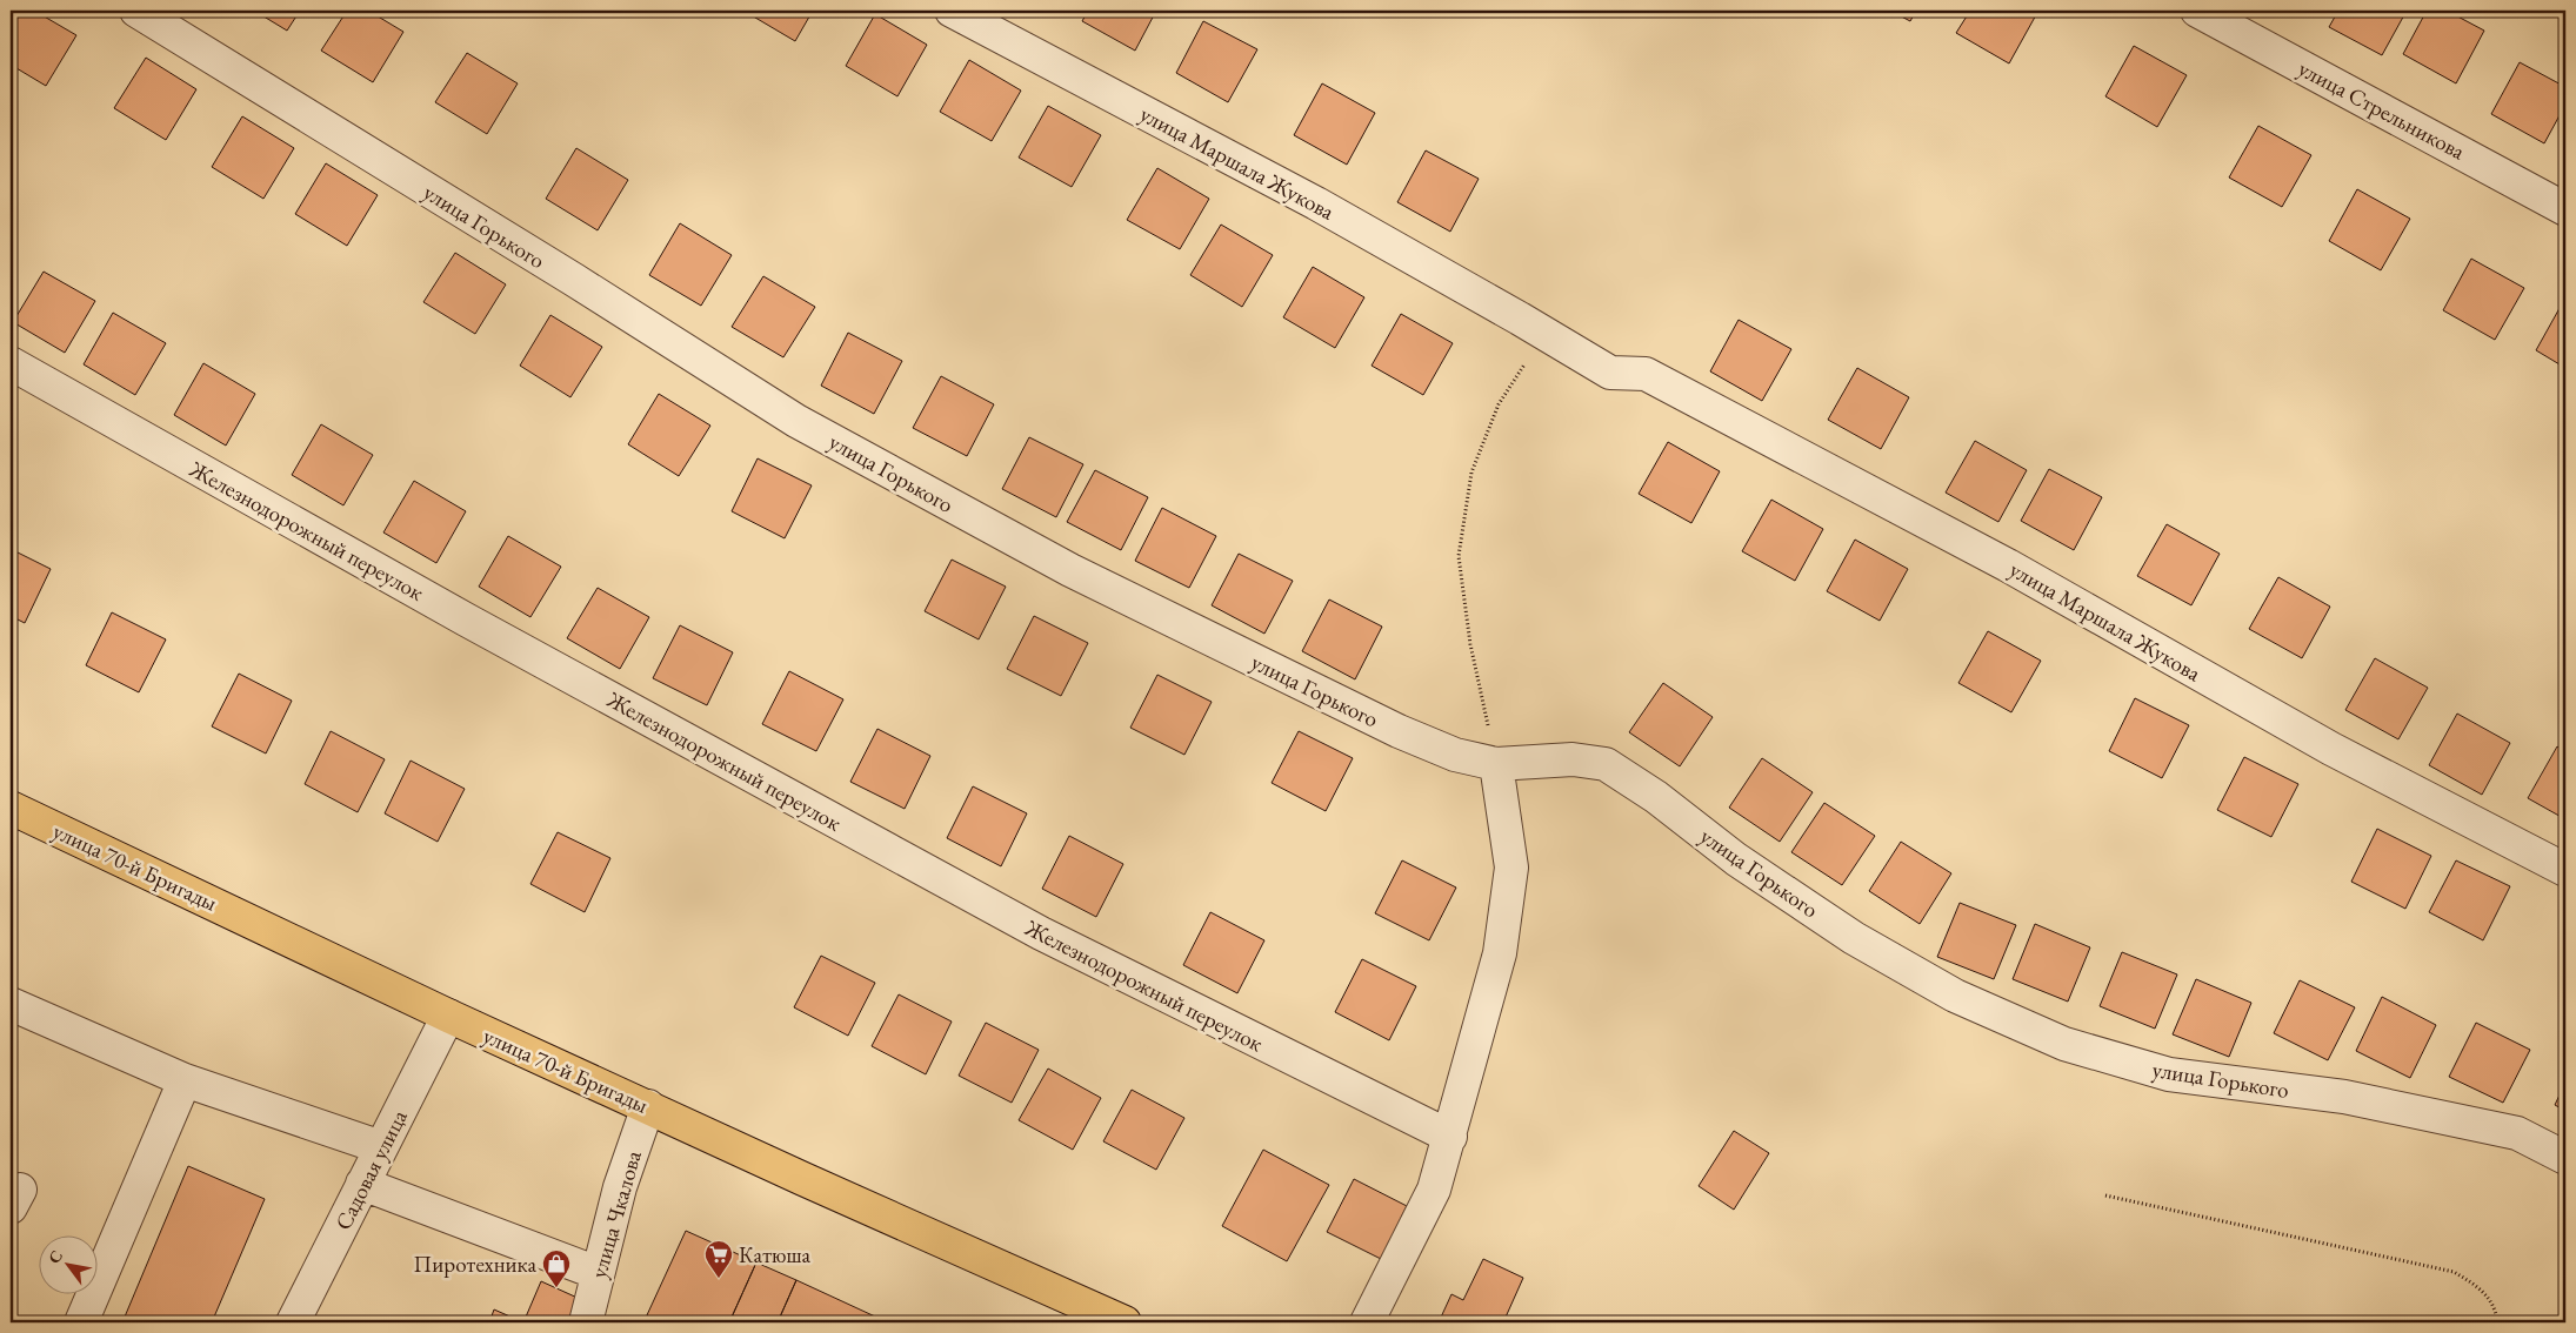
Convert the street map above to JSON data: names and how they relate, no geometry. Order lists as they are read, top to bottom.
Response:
{
  "streets": {
    "main road": ["улица 70-й Бригады"],
    "street": [
      "улица Стрельникова",
      "улица Маршала Жукова",
      "улица Горького",
      "Железнодорожный переулок",
      "Садовая улица",
      "улица Чкалова"
    ]
  },
  "crossings": [
    ["улица 70-й Бригады", "Садовая улица"],
    ["улица 70-й Бригады", "улица Чкалова"]
  ],
  "places": {
    "supermarket": ["Катюша"],
    "shop": ["Пиротехника"]
  },
  "north": "top left"
}
